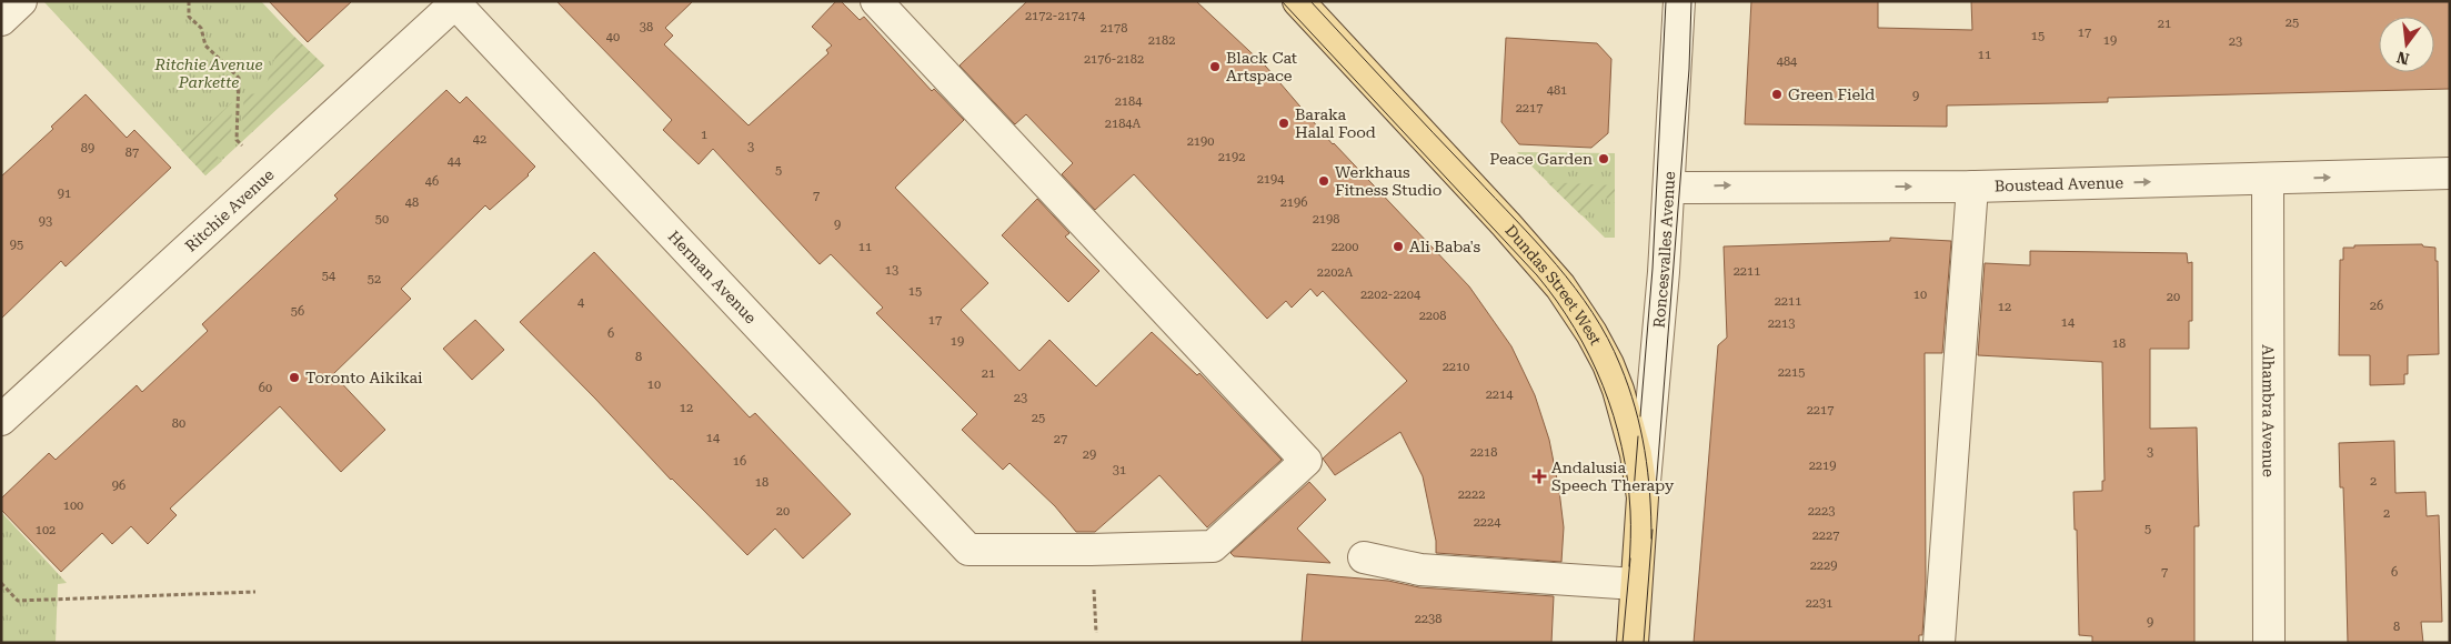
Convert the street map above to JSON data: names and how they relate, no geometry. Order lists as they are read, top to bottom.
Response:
{
  "streets": {
    "main road": ["Dundas Street West"],
    "street": [
      "Boustead Avenue",
      "Ritchie Avenue",
      "Roncesvalles Avenue",
      "Herman Avenue",
      "Alhambra Avenue"
    ]
  },
  "crossings": [
    ["Boustead Avenue", "Roncesvalles Avenue"],
    ["Boustead Avenue", "Alhambra Avenue"],
    ["Ritchie Avenue", "Herman Avenue"],
    ["Roncesvalles Avenue", "Dundas Street West"]
  ],
  "one_way": ["Boustead Avenue"],
  "parks": ["Ritchie Avenue Parkette"],
  "places": {
    "other": [
      "Black Cat Artspace",
      "Green Field",
      "Baraka Halal Food",
      "Peace Garden",
      "Werkhaus Fitness Studio",
      "Ali Baba's",
      "Toronto Aikikai"
    ],
    "health": ["Andalusia Speech Therapy"]
  },
  "house_numbers": [
    "2172-2174",
    "25",
    "21",
    "38",
    "2178",
    "17",
    "15",
    "40",
    "2182",
    "19",
    "23",
    "11",
    "2176-2182",
    "484",
    "481",
    "9",
    "2184",
    "2217",
    "2184A",
    "1",
    "42",
    "2190",
    "3",
    "89",
    "87",
    "2192",
    "44",
    "5",
    "2194",
    "46",
    "91",
    "7",
    "48",
    "2196",
    "50",
    "2198",
    "93",
    "9",
    "95",
    "11",
    "2200",
    "13",
    "2211",
    "2202A",
    "54",
    "52",
    "15",
    "2202-2204",
    "10",
    "20",
    "2211",
    "4",
    "26",
    "12",
    "56",
    "2208",
    "17",
    "14",
    "2213",
    "6",
    "19",
    "18",
    "8",
    "2210",
    "2215",
    "21",
    "10",
    "60",
    "2214",
    "23",
    "12",
    "2217",
    "25",
    "80",
    "14",
    "27",
    "2218",
    "3",
    "29",
    "16",
    "2219",
    "31",
    "2",
    "18",
    "96",
    "2222",
    "100",
    "20",
    "2223",
    "2",
    "2224",
    "5",
    "102",
    "2227",
    "2229",
    "7",
    "6",
    "2231",
    "2238",
    "9",
    "8"
  ],
  "north": "bottom"
}
